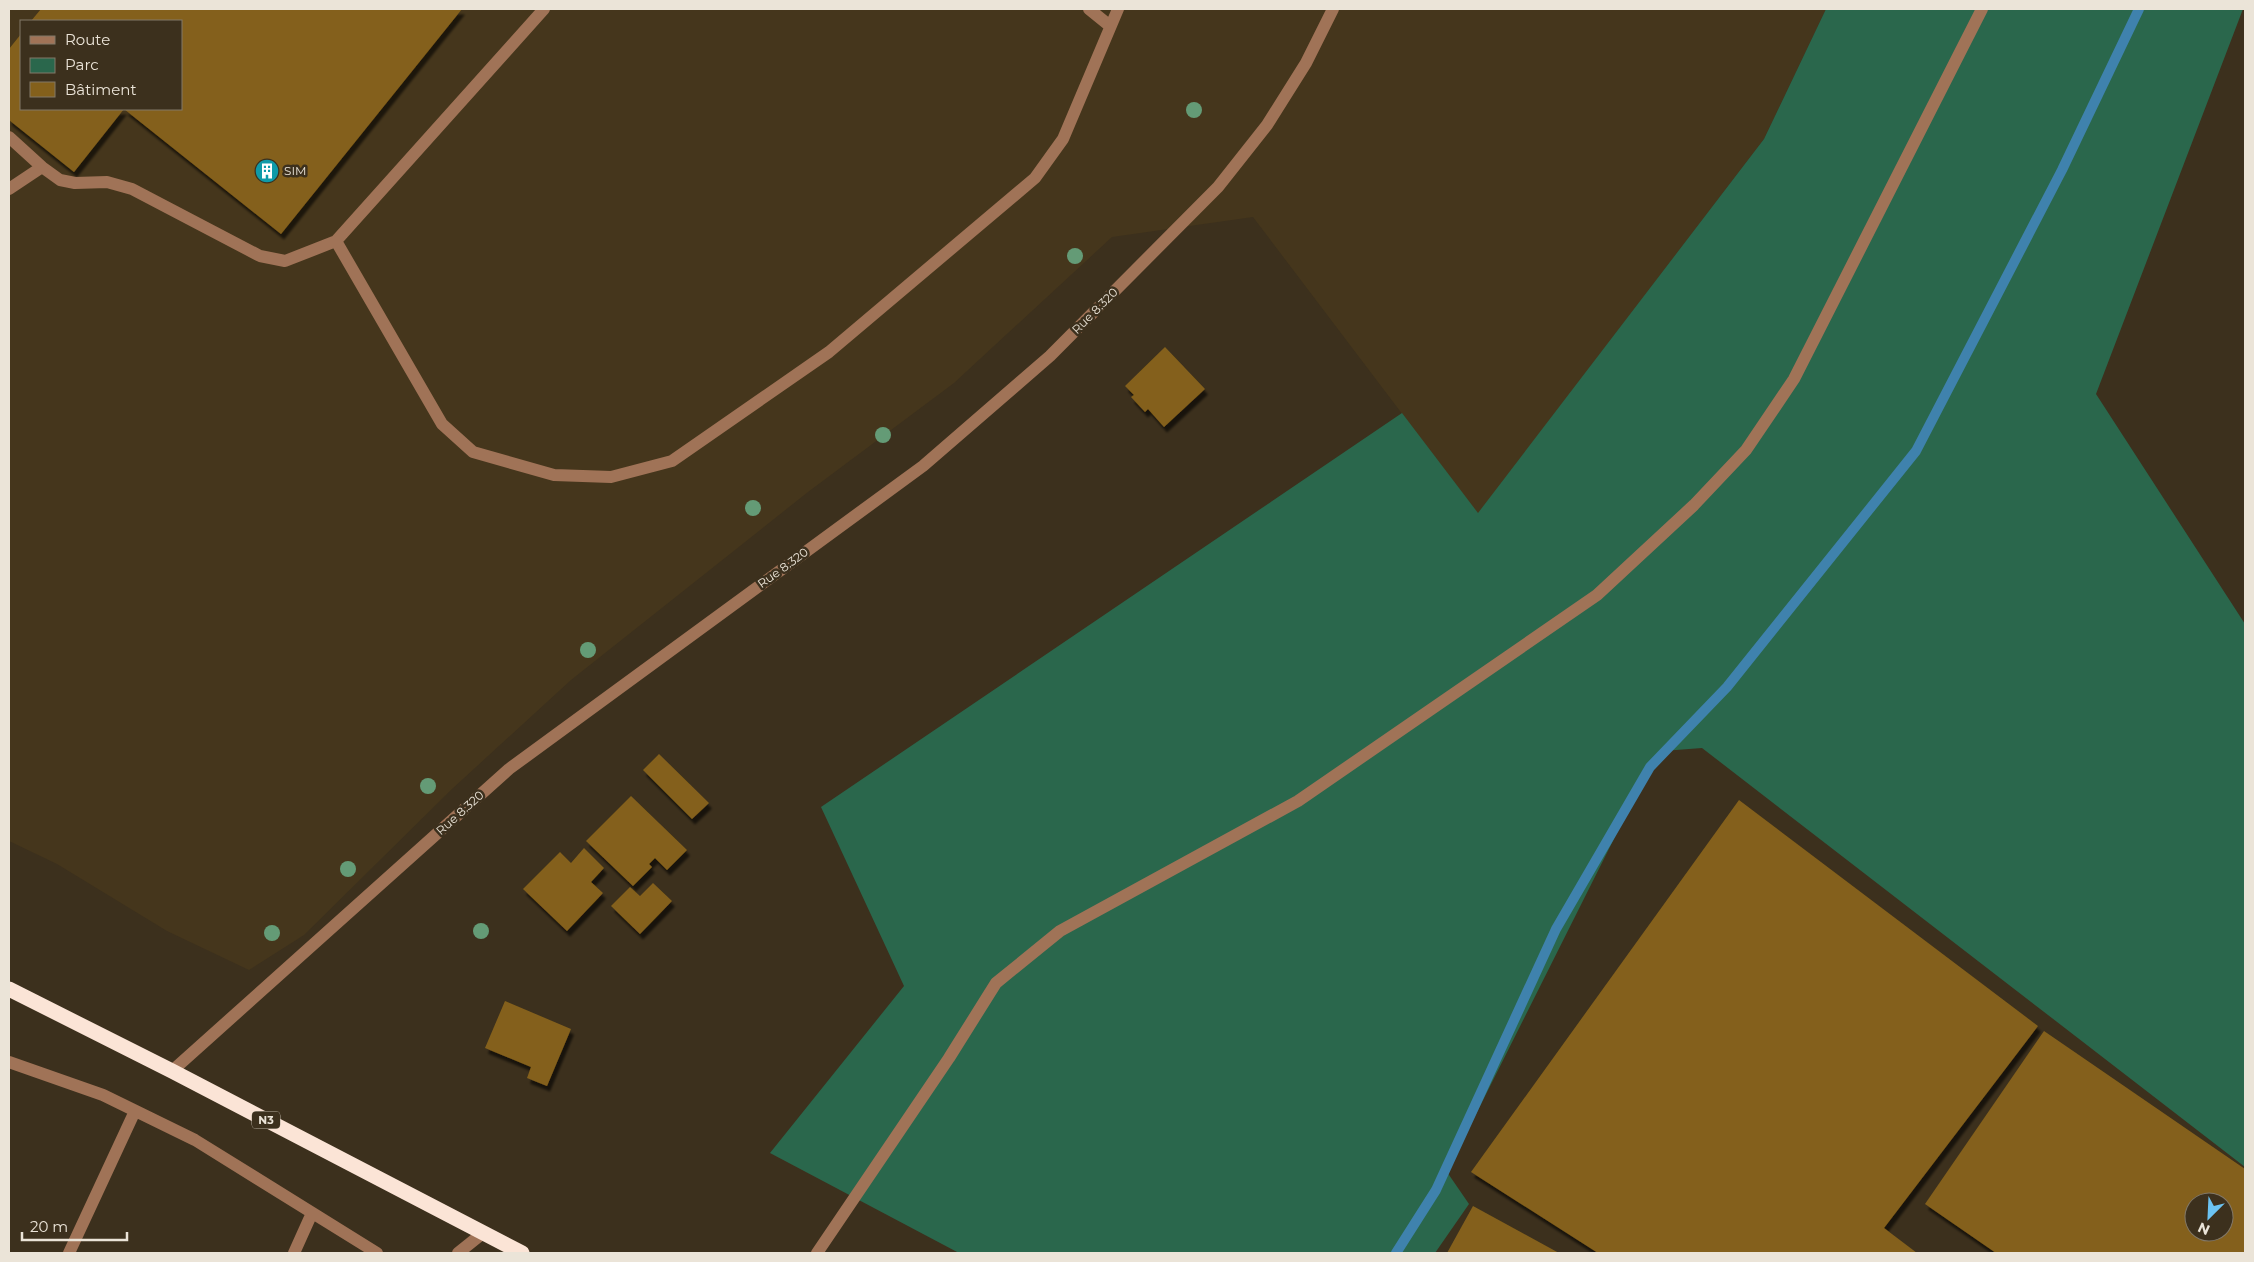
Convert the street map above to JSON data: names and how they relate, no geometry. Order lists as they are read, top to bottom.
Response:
{
  "streets": {
    "highway": ["N3"],
    "street": ["Rue 8.320"]
  },
  "crossings": [
    ["Rue 8.320", "N3"]
  ],
  "places": {
    "building": ["SIM"]
  },
  "legend": ["Route", "Parc", "Bâtiment"],
  "scale_bar": "20 m",
  "north": "bottom left"
}
